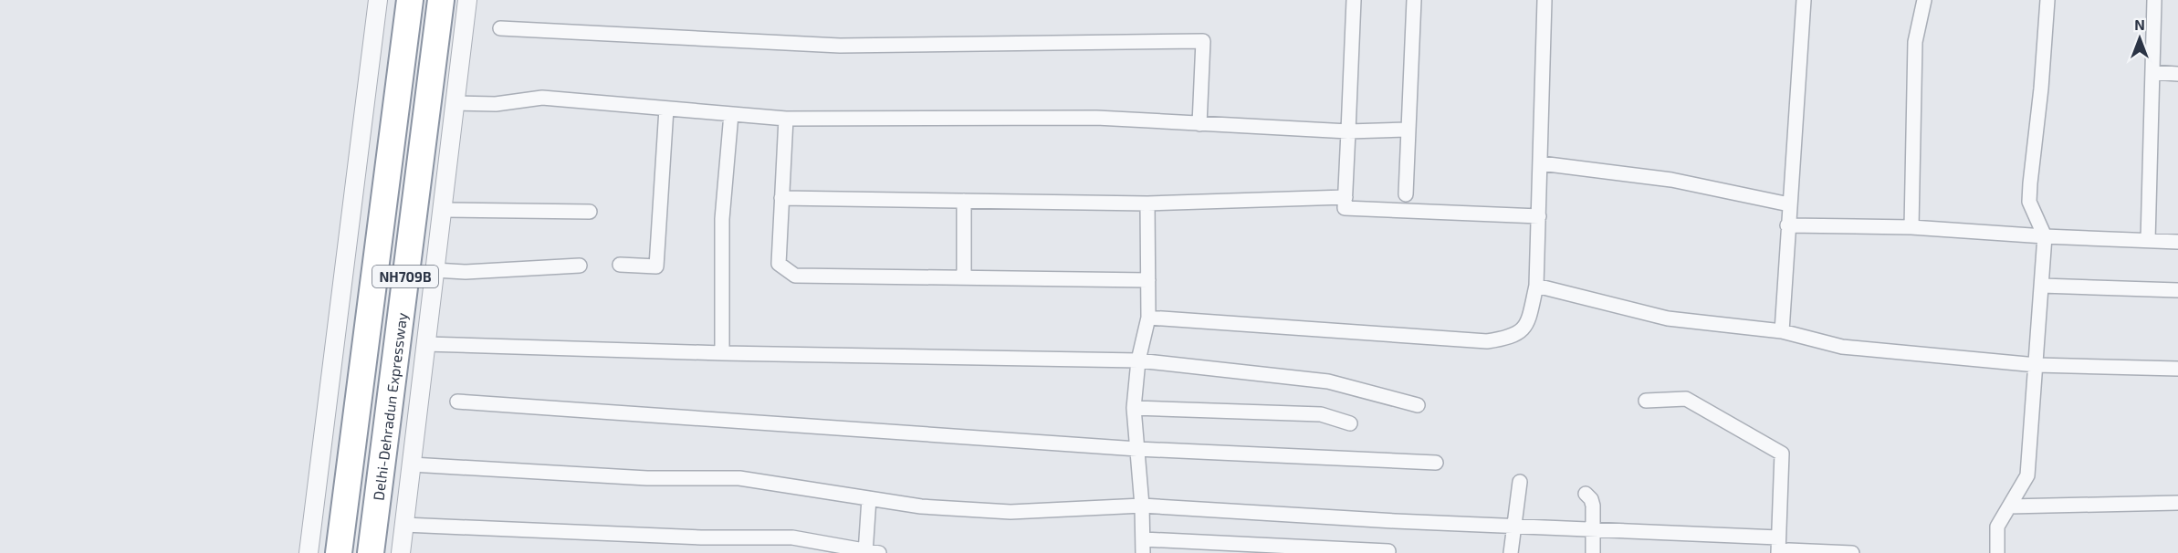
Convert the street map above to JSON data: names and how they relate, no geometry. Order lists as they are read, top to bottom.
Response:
{
  "streets": {
    "highway": ["NH709B", "Delhi-Dehradun Expressway"]
  },
  "north": "top"
}
